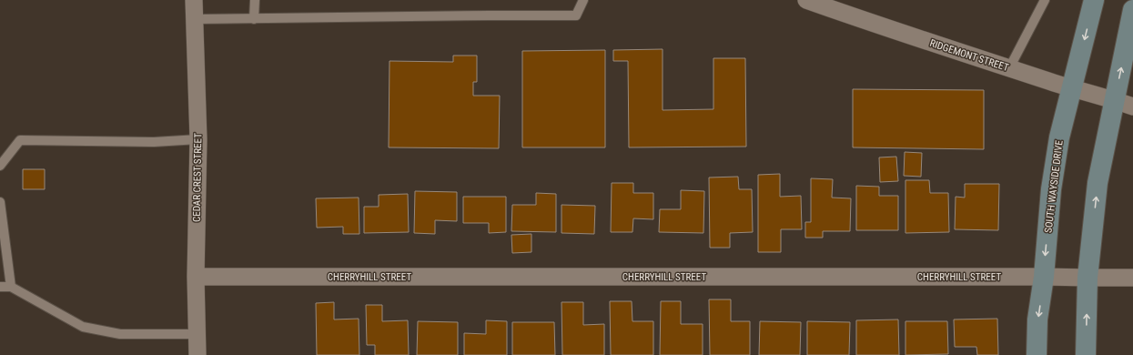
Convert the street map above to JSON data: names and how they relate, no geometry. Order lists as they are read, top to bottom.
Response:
{
  "streets": {
    "main road": ["SOUTH WAYSIDE DRIVE"],
    "street": ["RIDGEMONT STREET", "CEDAR CREST STREET", "CHERRYHILL STREET"]
  },
  "crossings": [
    ["RIDGEMONT STREET", "SOUTH WAYSIDE DRIVE"],
    ["CEDAR CREST STREET", "CHERRYHILL STREET"],
    ["SOUTH WAYSIDE DRIVE", "CHERRYHILL STREET"]
  ]
}
